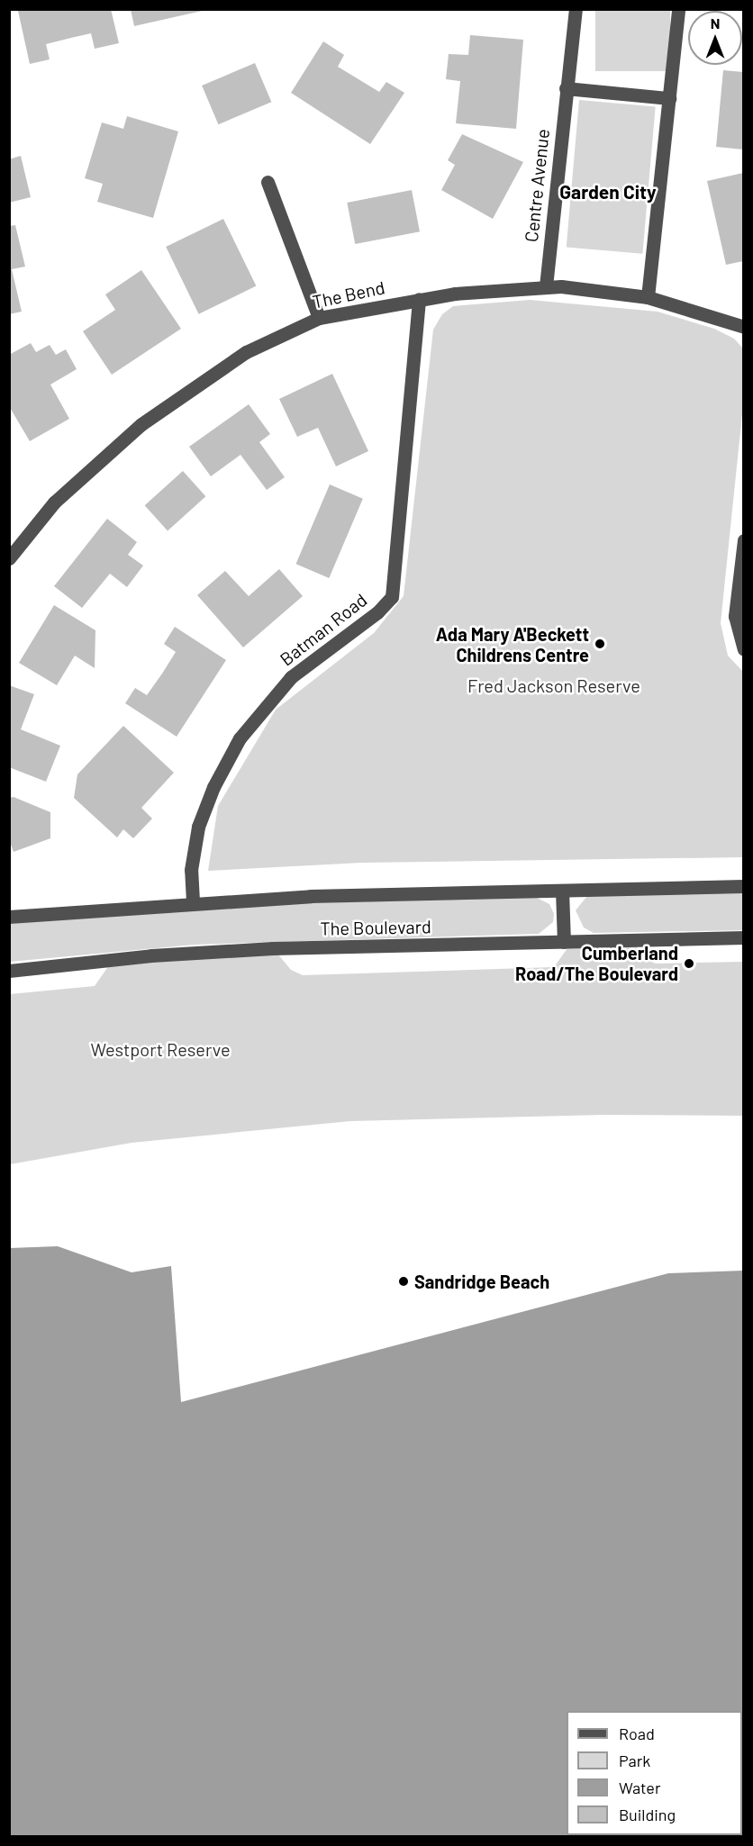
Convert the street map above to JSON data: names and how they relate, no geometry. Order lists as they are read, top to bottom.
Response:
{
  "streets": {
    "street": [
      "Centre Avenue",
      "The Bend",
      "Batman Road",
      "The Boulevard"
    ]
  },
  "crossings": [
    ["Centre Avenue", "The Bend"],
    ["The Bend", "Batman Road"],
    ["Batman Road", "The Boulevard"]
  ],
  "districts": ["Garden City"],
  "parks": ["Fred Jackson Reserve", "Westport Reserve"],
  "places": ["Ada Mary A'Beckett Childrens Centre", "Cumberland Road/The Boulevard", "Sandridge Beach"],
  "legend": [
    "Road",
    "Park",
    "Water",
    "Building"
  ],
  "north": "top"
}
